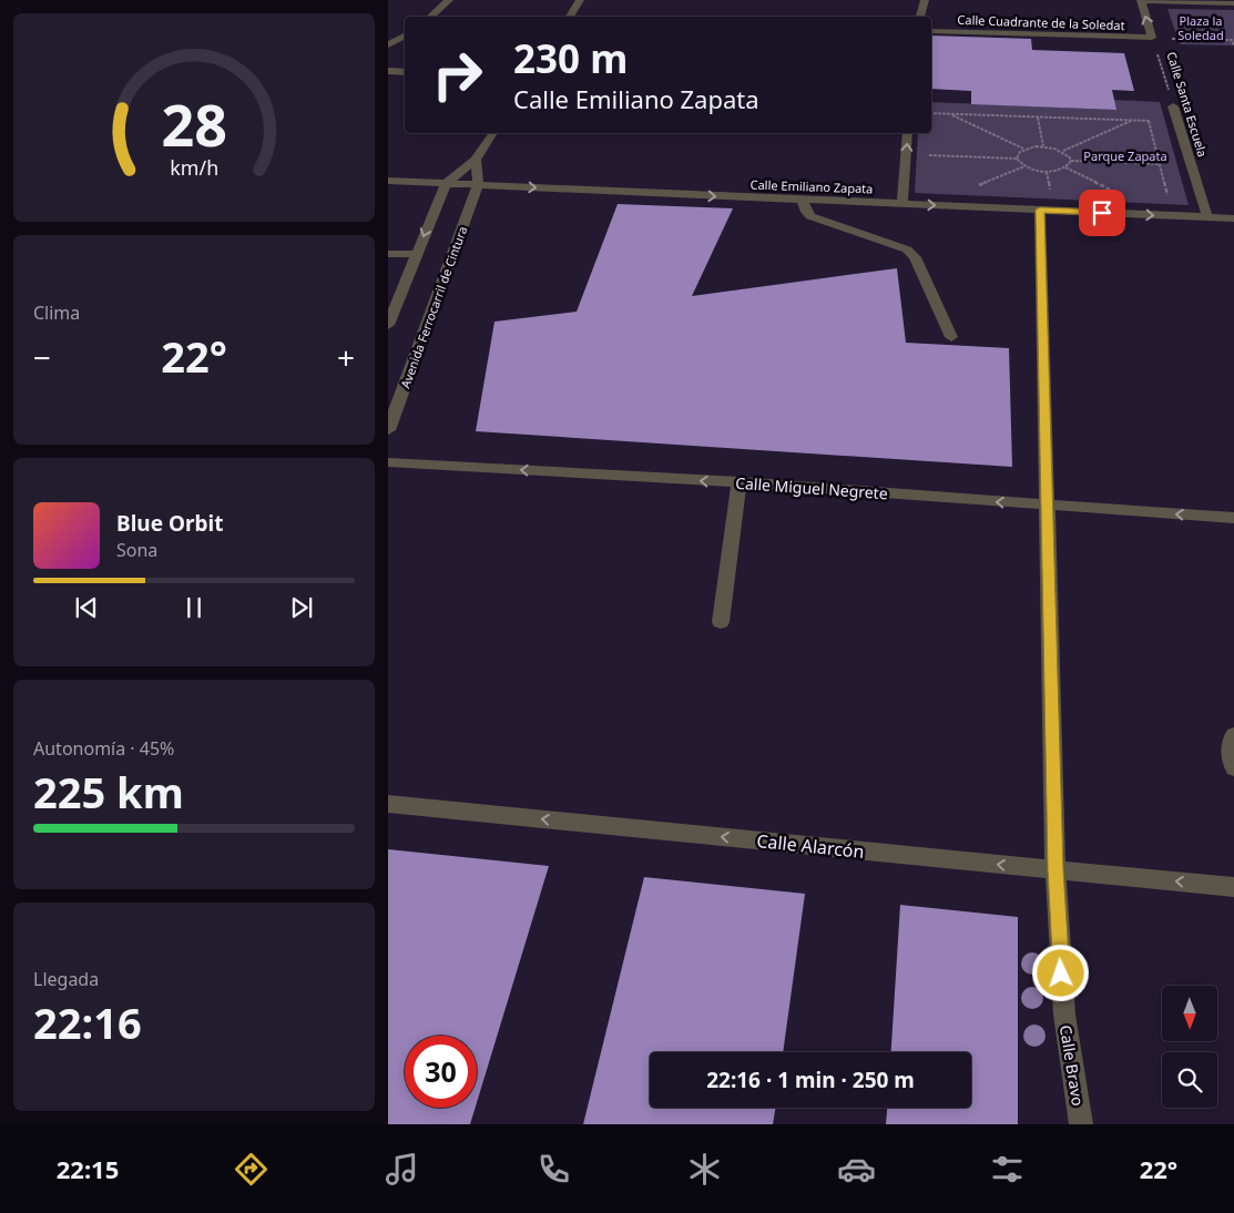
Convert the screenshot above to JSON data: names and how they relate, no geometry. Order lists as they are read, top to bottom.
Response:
{
  "streets": {
    "street": [
      "Calle Cuadrante de la Soledat",
      "Calle Santa Escuela",
      "Calle Emiliano Zapata",
      "Avenida Ferrocarril de Cintura",
      "Calle Miguel Negrete",
      "Calle Alarcón",
      "Calle Bravo"
    ]
  },
  "crossings": [
    ["Calle Cuadrante de la Soledat", "Calle Santa Escuela"],
    ["Calle Santa Escuela", "Calle Emiliano Zapata"],
    ["Calle Emiliano Zapata", "Avenida Ferrocarril de Cintura"],
    ["Calle Emiliano Zapata", "Calle Bravo"],
    ["Calle Miguel Negrete", "Calle Bravo"],
    ["Calle Alarcón", "Calle Bravo"]
  ],
  "one_way": ["Calle Emiliano Zapata", "Calle Miguel Negrete", "Calle Alarcón"],
  "parks": ["Plaza la Soledad", "Parque Zapata"],
  "north": "bottom",
  "page": {
    "turn": ["230 m", "Calle Emiliano Zapata"],
    "tile": [
      "Clima",
      ["Autonomía · 45%", "225 km"],
      ["Llegada", "22:16"]
    ],
    "heat": ["−", "22°", "+"],
    "song": ["Blue Orbit", "Sona"],
    "limit": "30",
    "trip": "22:16 · 1 min · 250 m",
    "tabs": ["22:15", "22°"],
    "gauge": ["28", "km/h"]
  }
}
